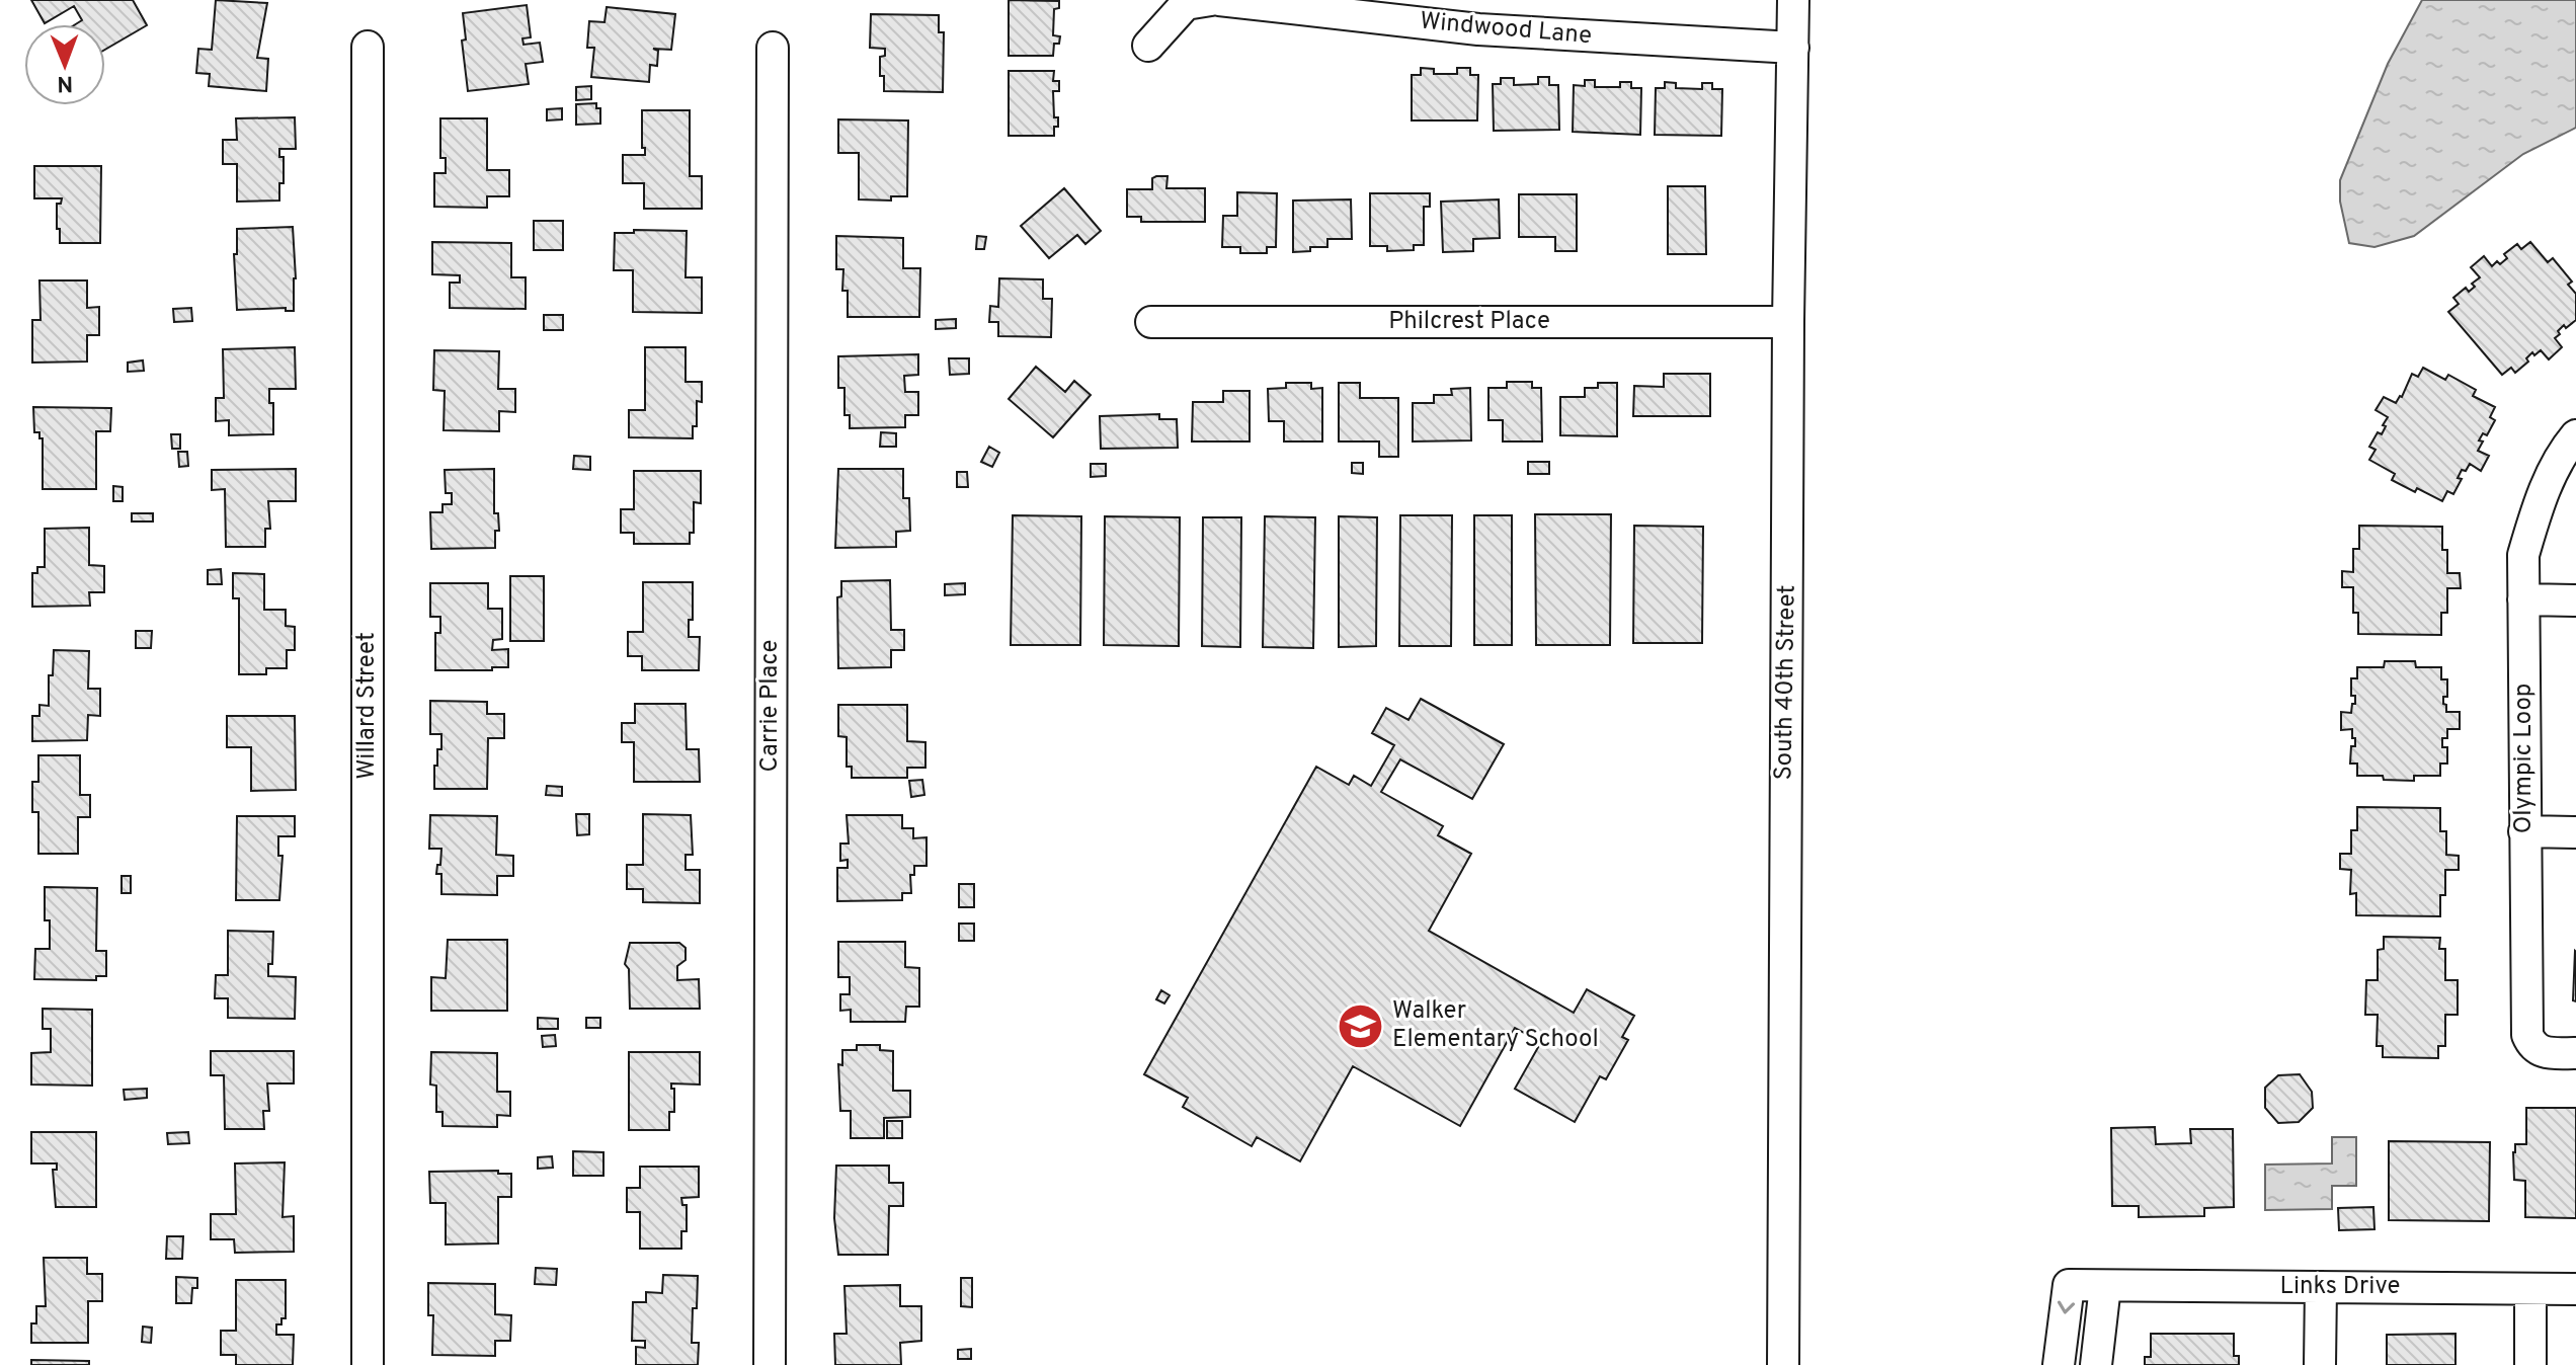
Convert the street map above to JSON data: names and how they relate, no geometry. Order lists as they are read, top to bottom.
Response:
{
  "streets": {
    "street": [
      "Windwood Lane",
      "Philcrest Place",
      "South 40th Street",
      "Willard Street",
      "Carrie Place",
      "Olympic Loop",
      "Links Drive"
    ]
  },
  "crossings": [
    ["Windwood Lane", "South 40th Street"],
    ["Philcrest Place", "South 40th Street"]
  ],
  "places": {
    "school or university": ["Walker Elementary School"]
  },
  "north": "bottom"
}
